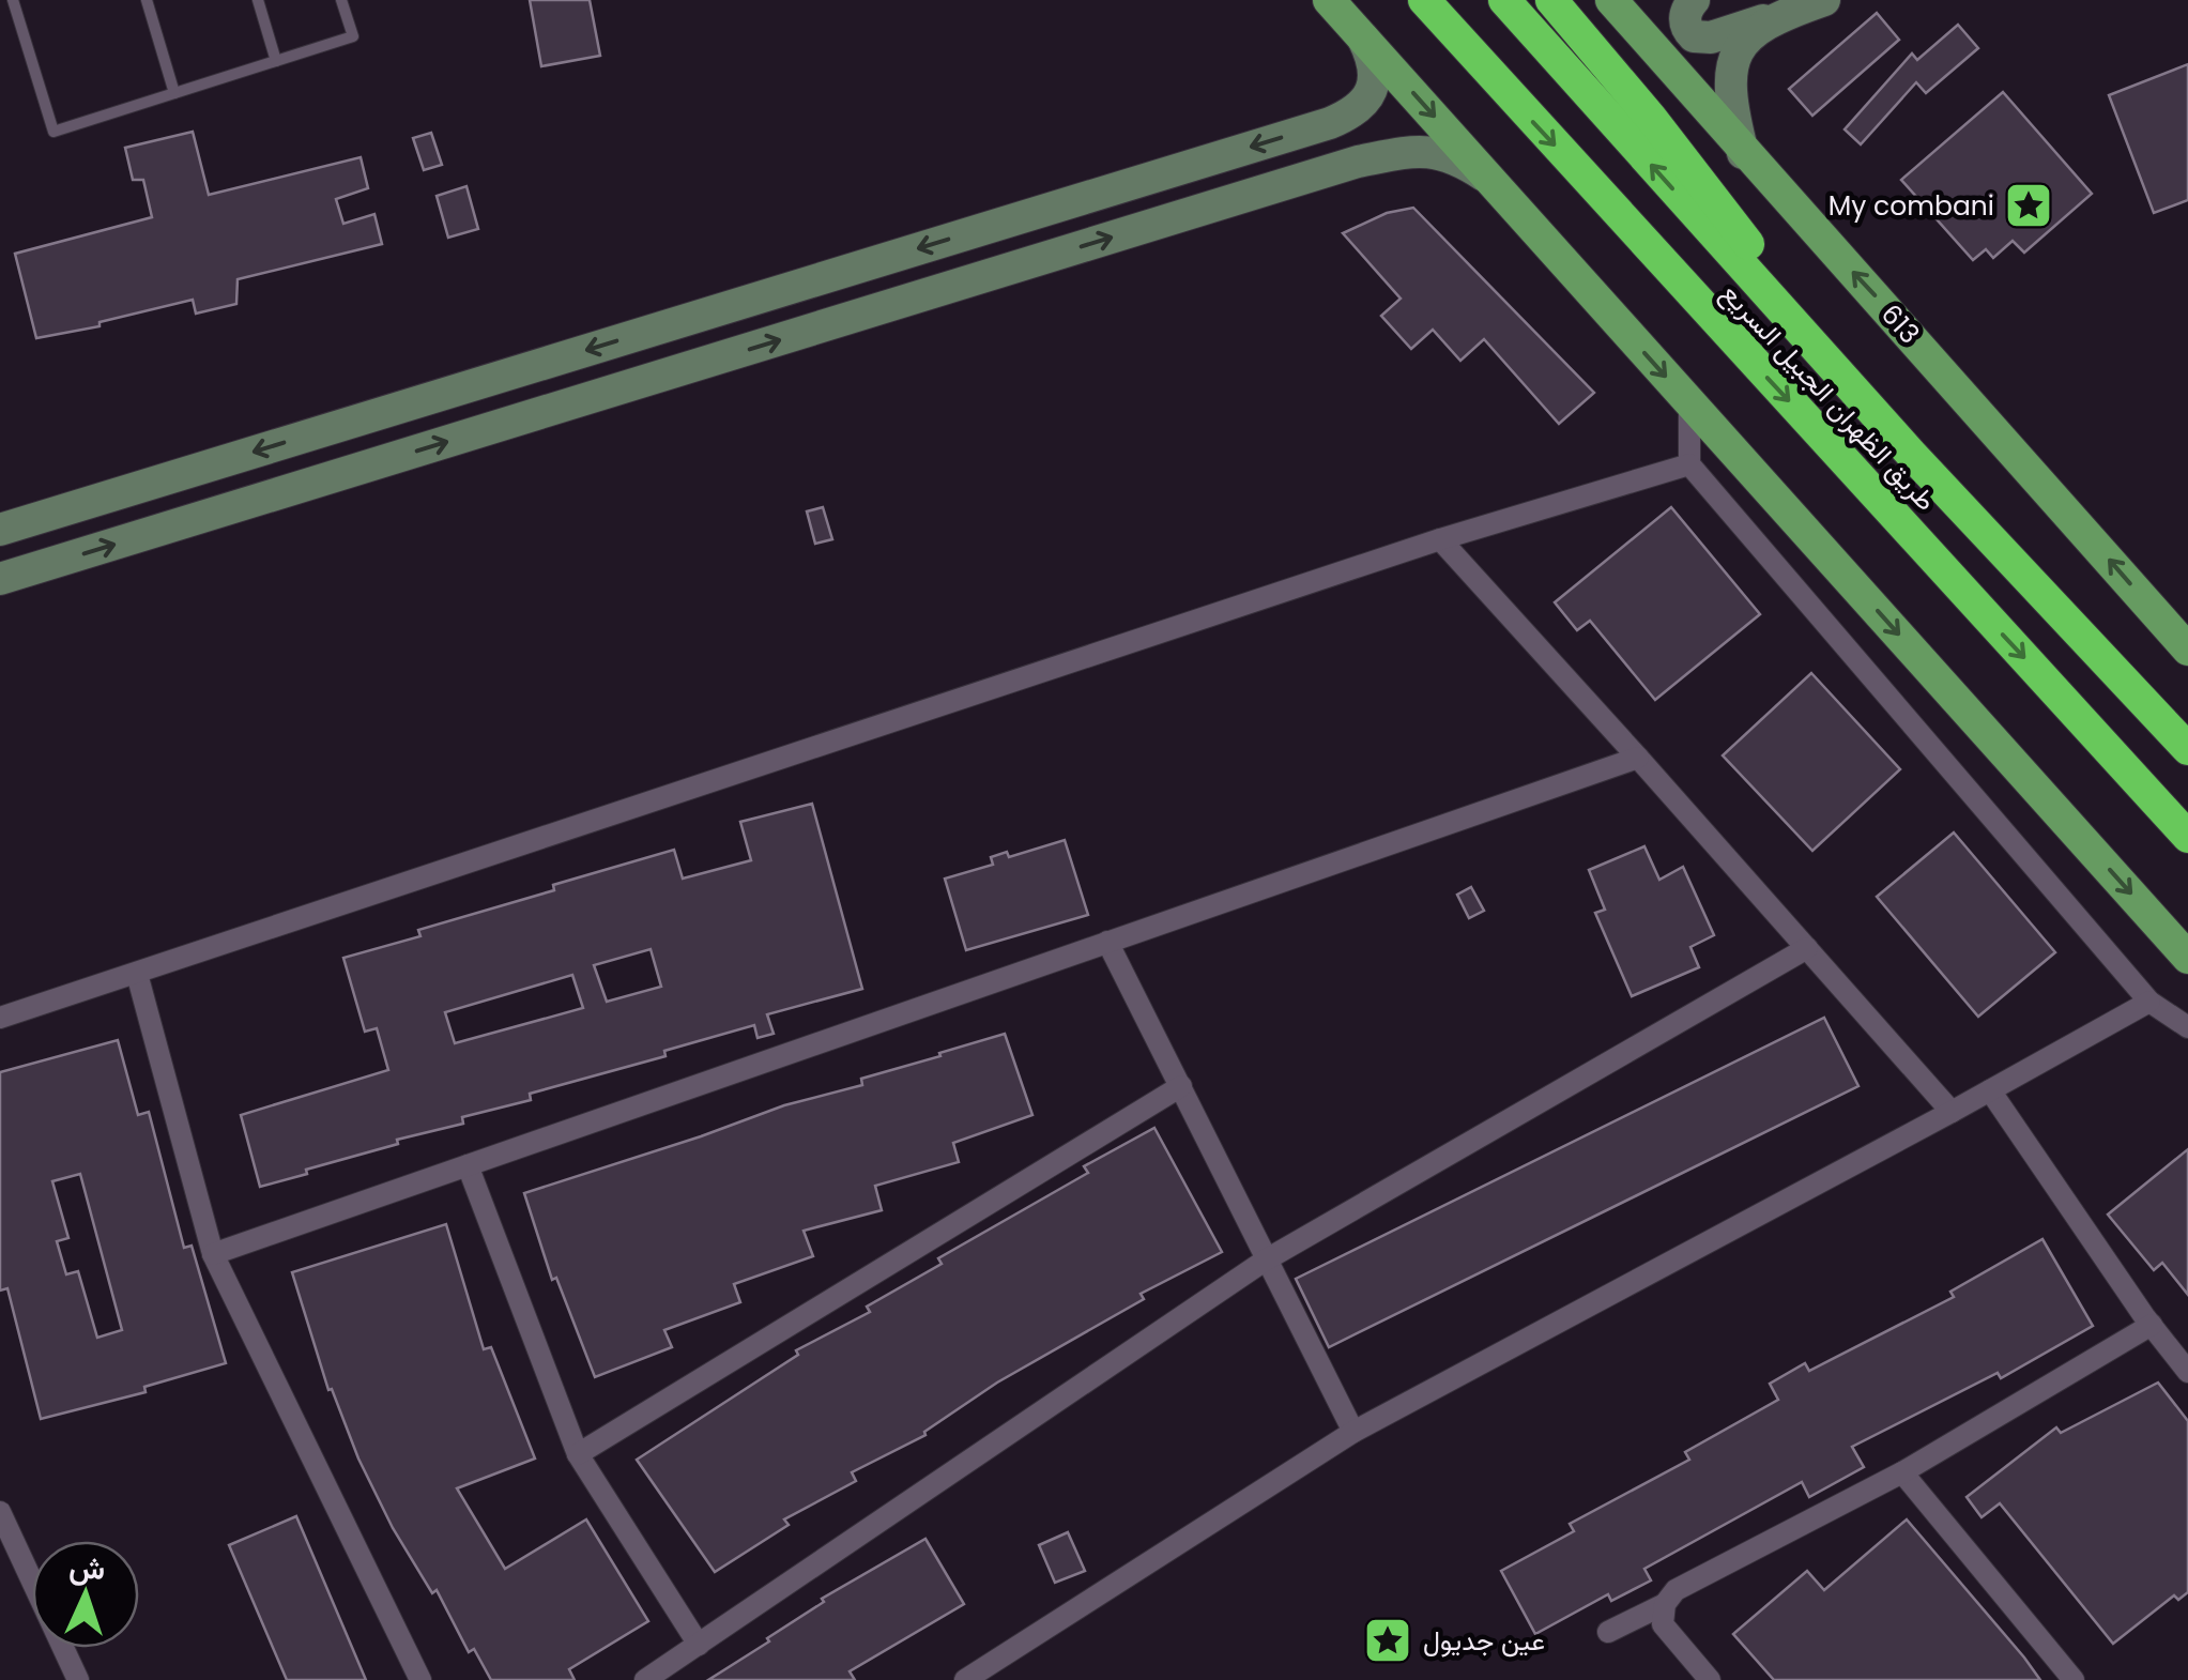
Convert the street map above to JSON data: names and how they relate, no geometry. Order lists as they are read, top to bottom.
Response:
{
  "streets": {
    "highway": ["طريق الظهران الجبيل السريع"],
    "main road": ["613"]
  },
  "places": {
    "place": ["My combani", "عين جديول"]
  },
  "north": "top"
}
